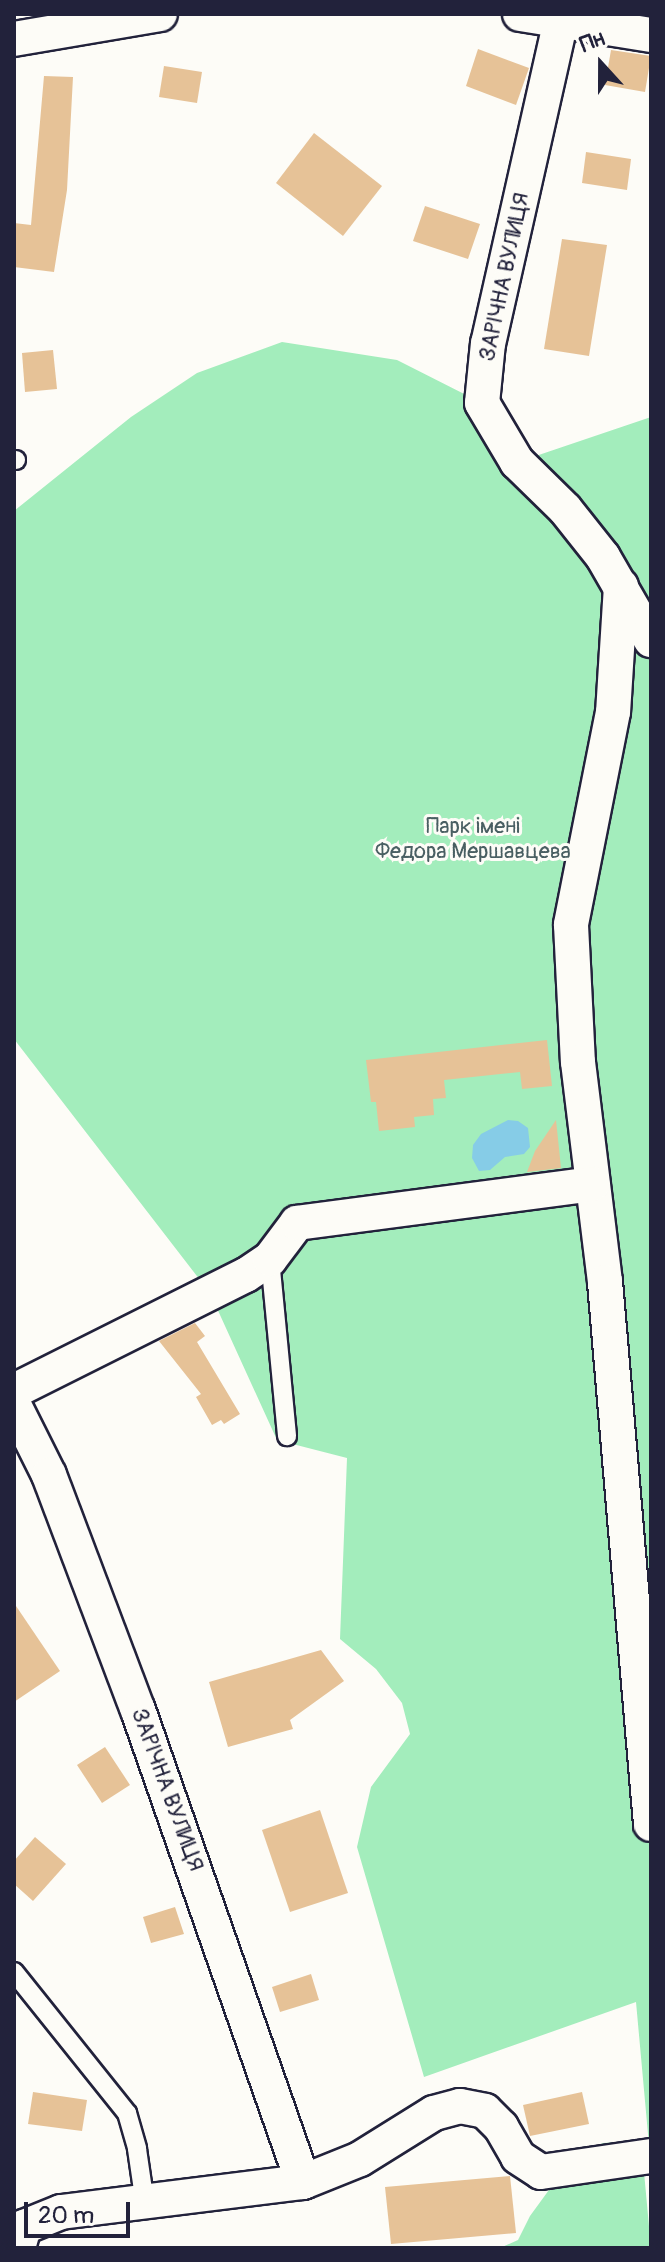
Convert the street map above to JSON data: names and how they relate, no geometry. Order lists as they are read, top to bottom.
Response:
{
  "streets": {
    "street": ["ЗАРІЧНА ВУЛИЦЯ"]
  },
  "parks": ["Парк імені Федора Мершавцева"],
  "scale_bar": "20 m",
  "north": "top"
}
